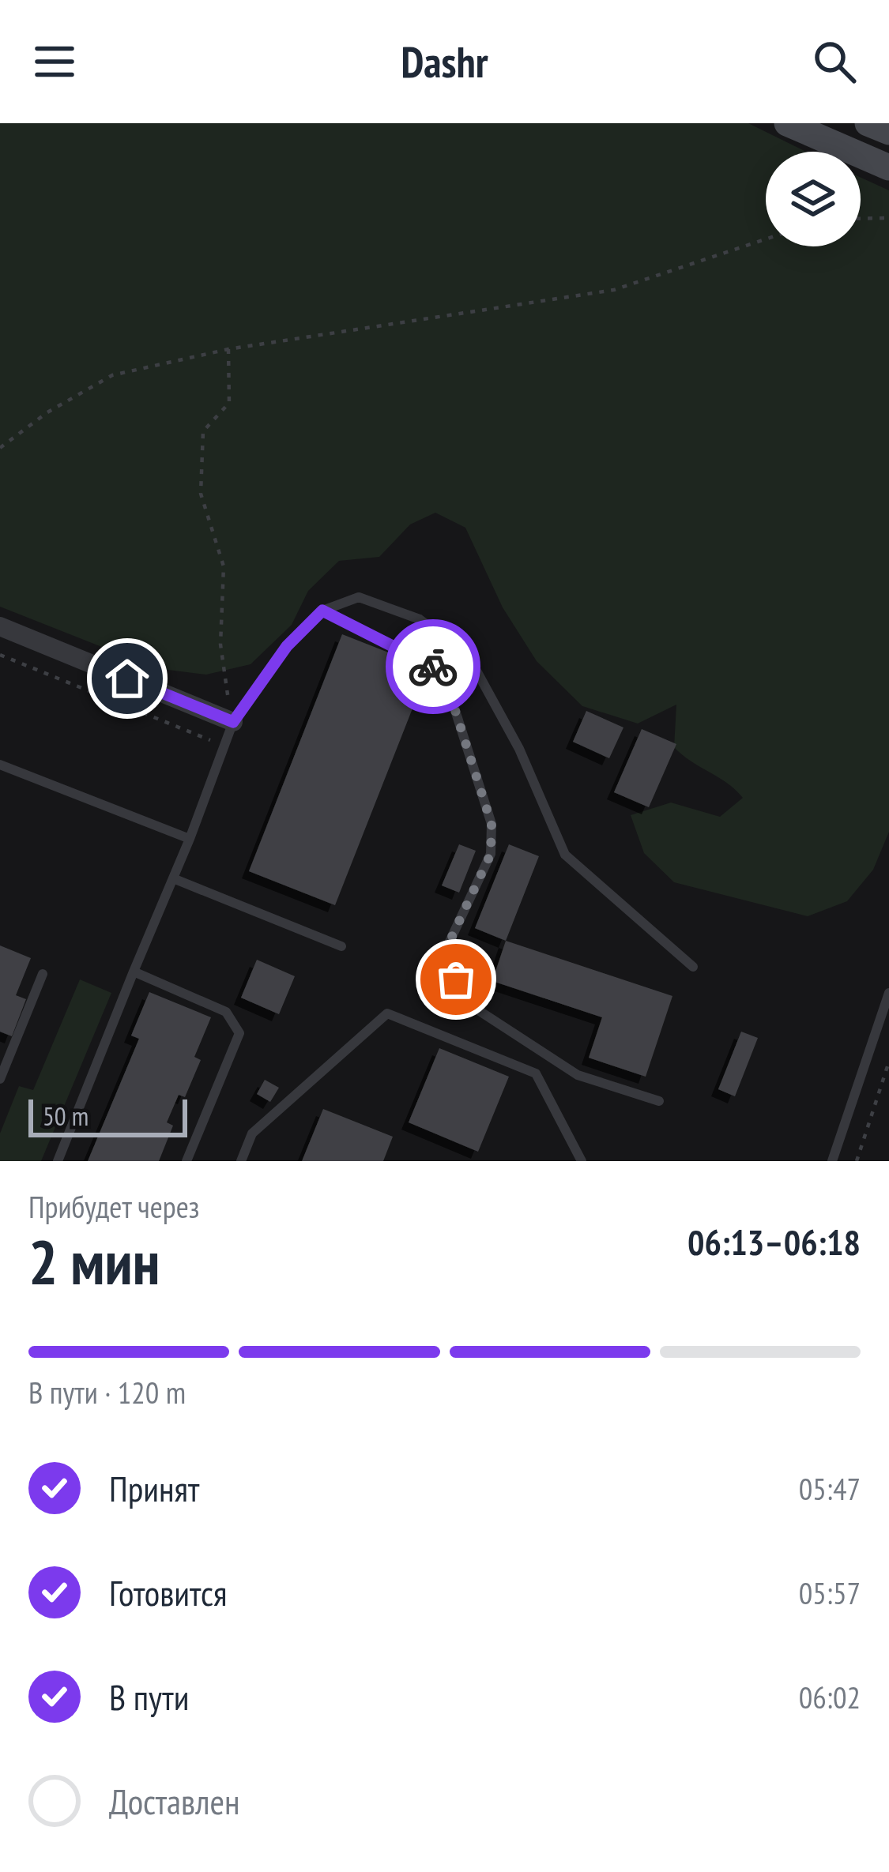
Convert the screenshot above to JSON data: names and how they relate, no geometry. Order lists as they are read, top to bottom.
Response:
{
  "scale_bar": "50 m",
  "page": {
    "header": "Dashr",
    "scale": "50 m",
    "heading": ["2 мин", "Прибудет через", "06:13–06:18"],
    "bar": "В пути · 120 m",
    "list": [
      ["Принят", "05:47"],
      ["Готовится", "05:57"],
      ["В пути", "06:02"],
      "Доставлен"
    ]
  }
}
